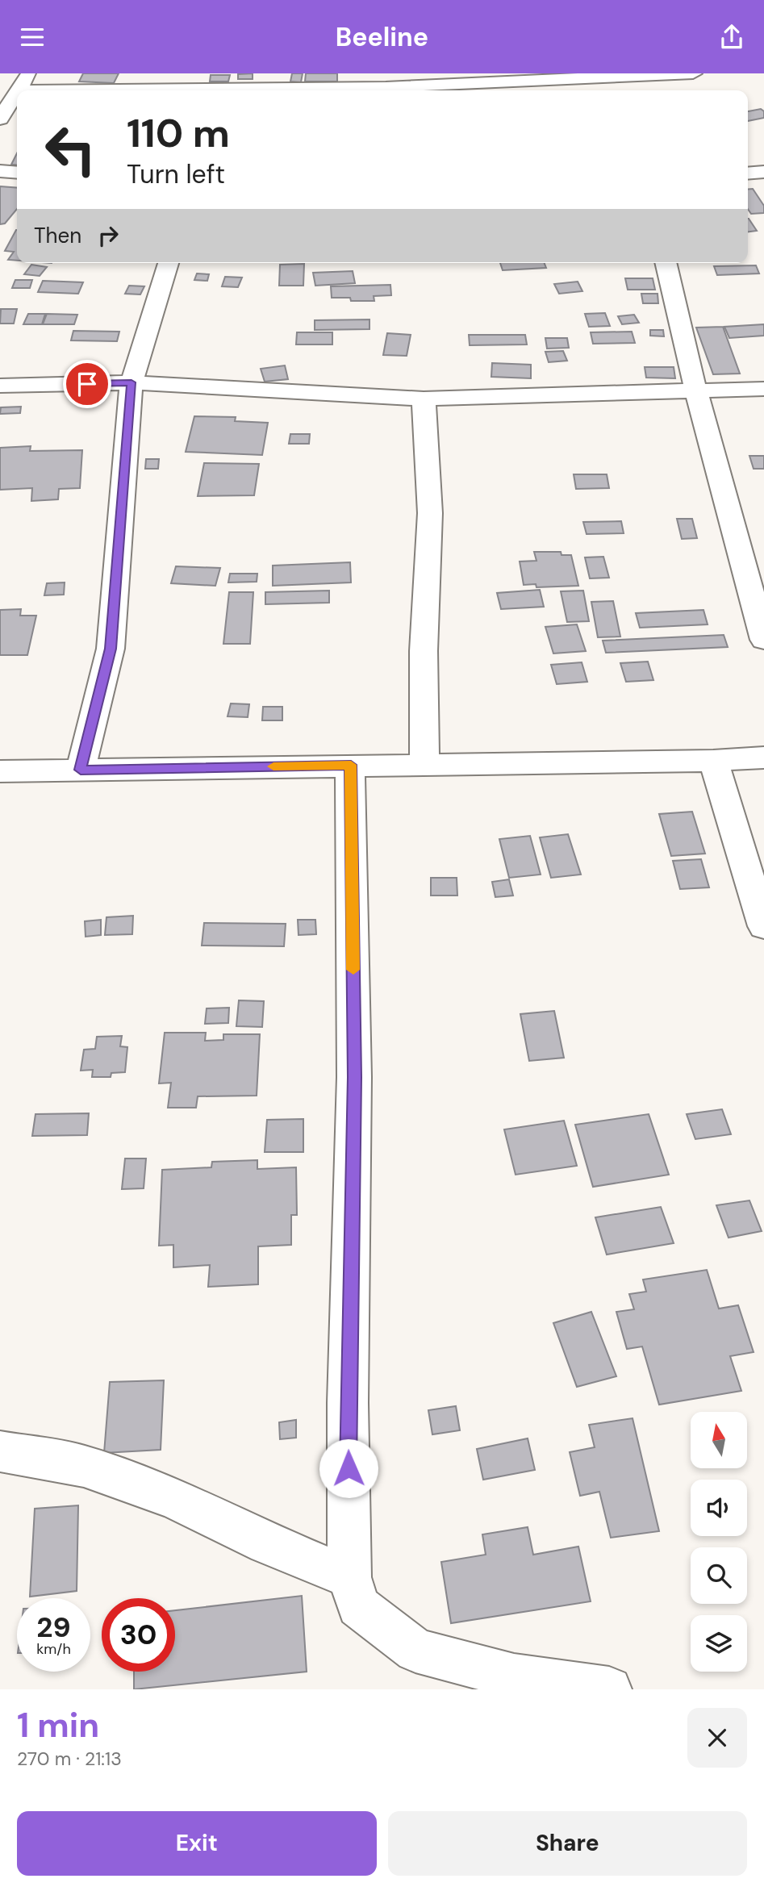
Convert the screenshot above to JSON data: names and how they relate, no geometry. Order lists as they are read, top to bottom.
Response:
{
  "north": "top",
  "page": {
    "header": "Beeline",
    "turn": ["110 m", "Turn left"],
    "then": "Then",
    "speed": "29 km/h",
    "limit": "30",
    "heading": ["1 min", "270 m · 21:13"],
    "buttons": ["Exit", "Share"]
  }
}
